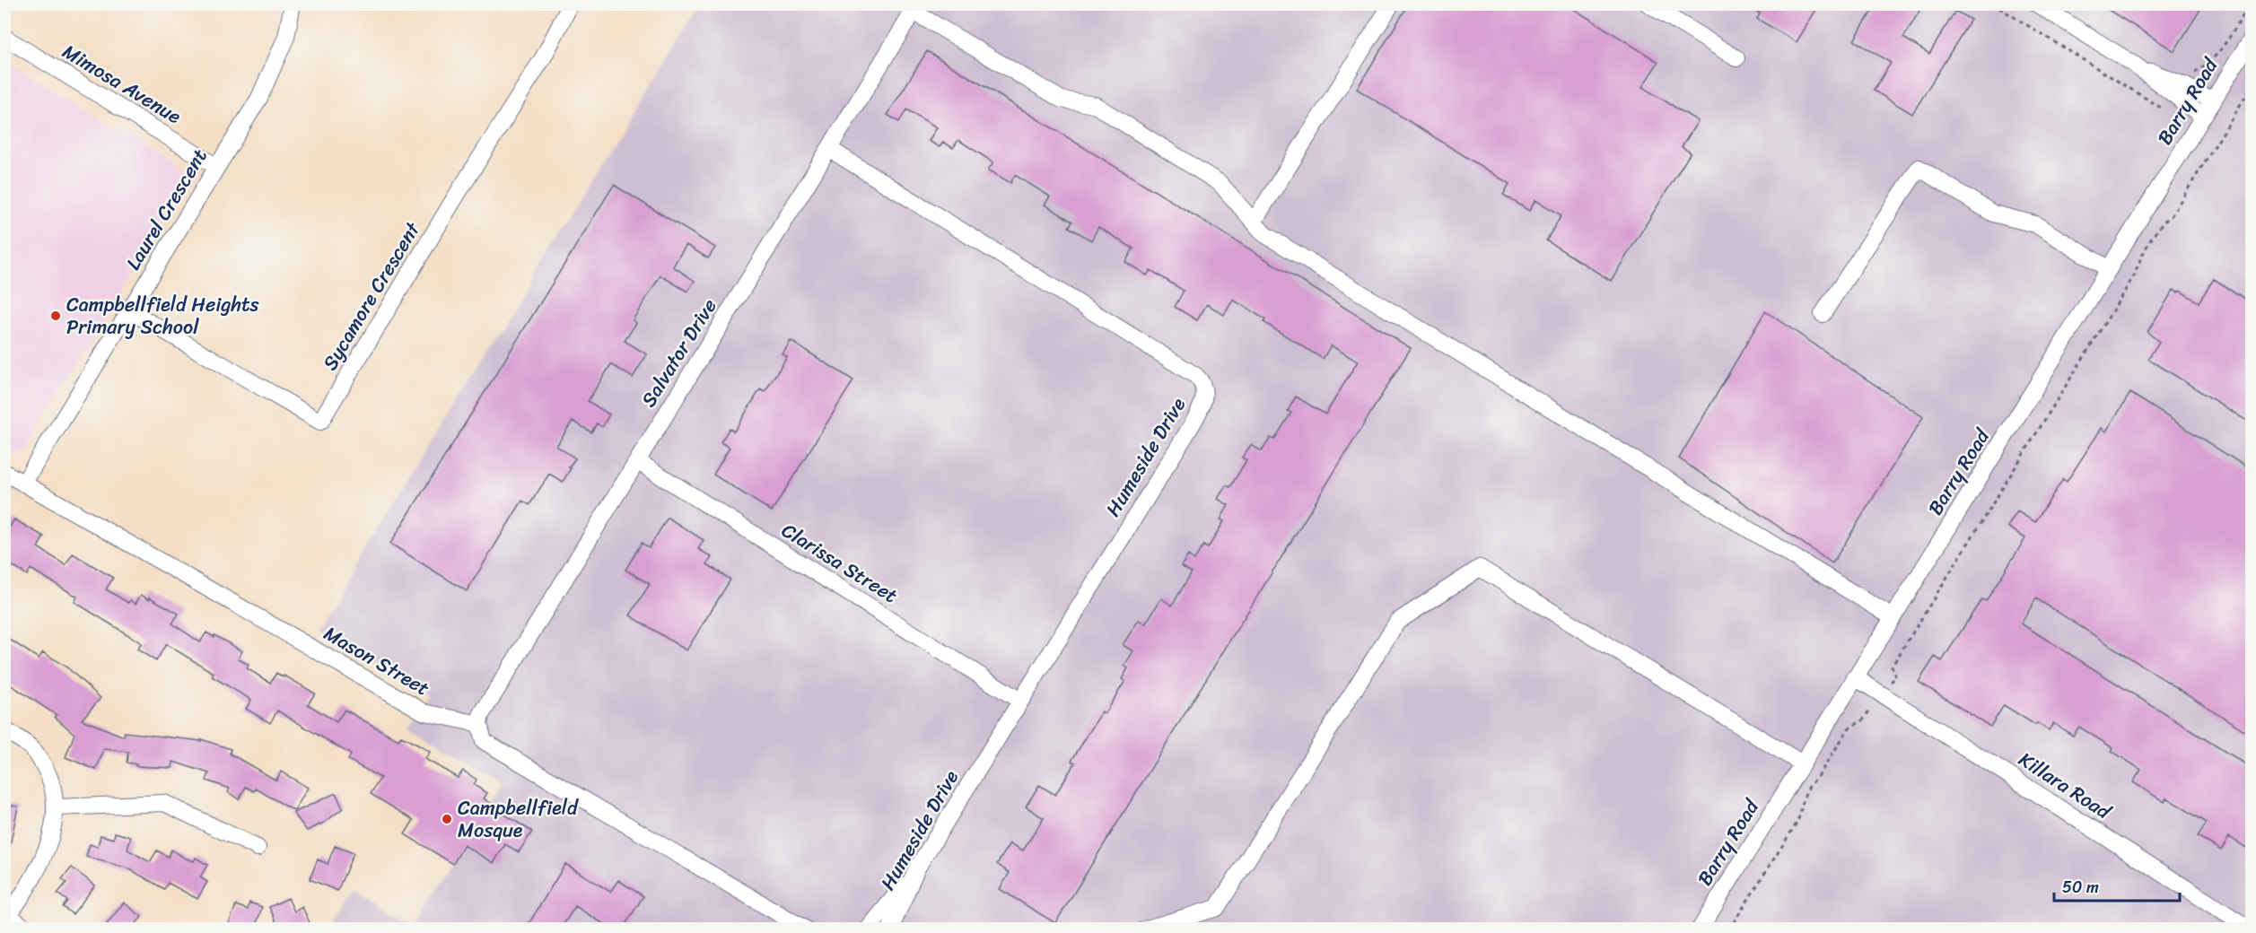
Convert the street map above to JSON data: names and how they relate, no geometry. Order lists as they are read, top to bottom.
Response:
{
  "streets": {
    "street": [
      "Mimosa Avenue",
      "Barry Road",
      "Laurel Crescent",
      "Sycamore Crescent",
      "Salvator Drive",
      "Humeside Drive",
      "Clarissa Street",
      "Mason Street",
      "Killara Road"
    ]
  },
  "crossings": [
    ["Mimosa Avenue", "Laurel Crescent"],
    ["Barry Road", "Killara Road"],
    ["Laurel Crescent", "Sycamore Crescent"],
    ["Laurel Crescent", "Mason Street"],
    ["Salvator Drive", "Humeside Drive"],
    ["Salvator Drive", "Clarissa Street"],
    ["Salvator Drive", "Mason Street"],
    ["Humeside Drive", "Clarissa Street"]
  ],
  "places": ["Campbellfield Heights Primary School", "Campbellfield Mosque"],
  "scale_bar": "50 m"
}
